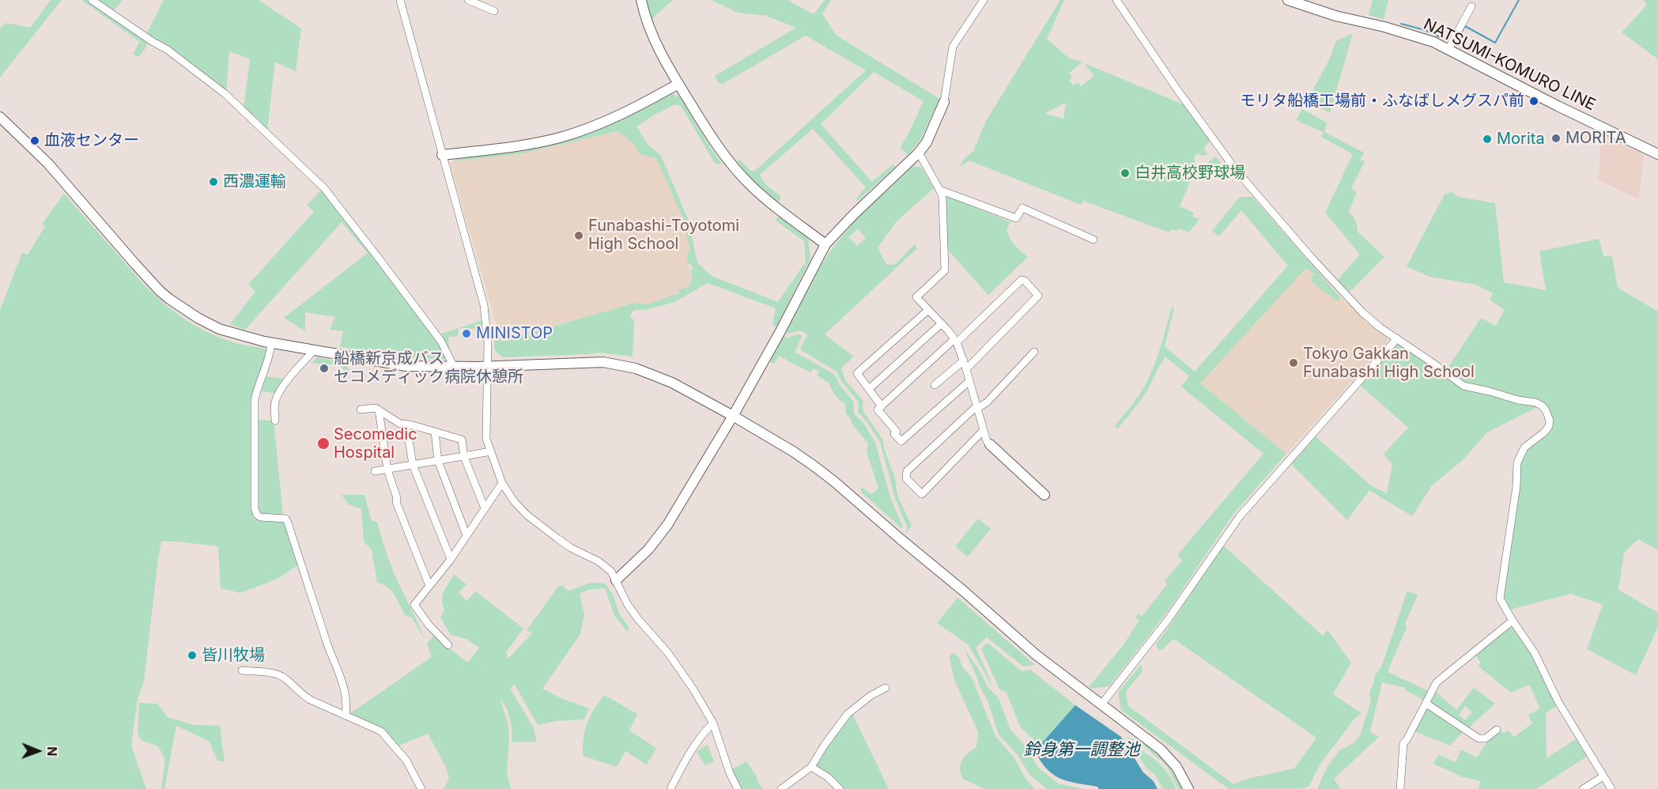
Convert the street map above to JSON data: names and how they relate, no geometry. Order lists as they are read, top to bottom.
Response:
{
  "streets": {
    "street": ["NATSUMI-KOMURO LINE"]
  },
  "water": ["鈴身第一調整池"],
  "places": [
    "モリタ船橋工場前・ふなばしメグスパ前",
    "MORITA",
    "Morita",
    "血液センター",
    "白井高校野球場",
    "西濃運輸",
    "Funabashi-Toyotomi High School",
    "MINISTOP",
    "Tokyo Gakkan Funabashi High School",
    "船橋新京成バス セコメディック病院休憩所",
    "Secomedic Hospital",
    "皆川牧場"
  ],
  "north": "right"
}
